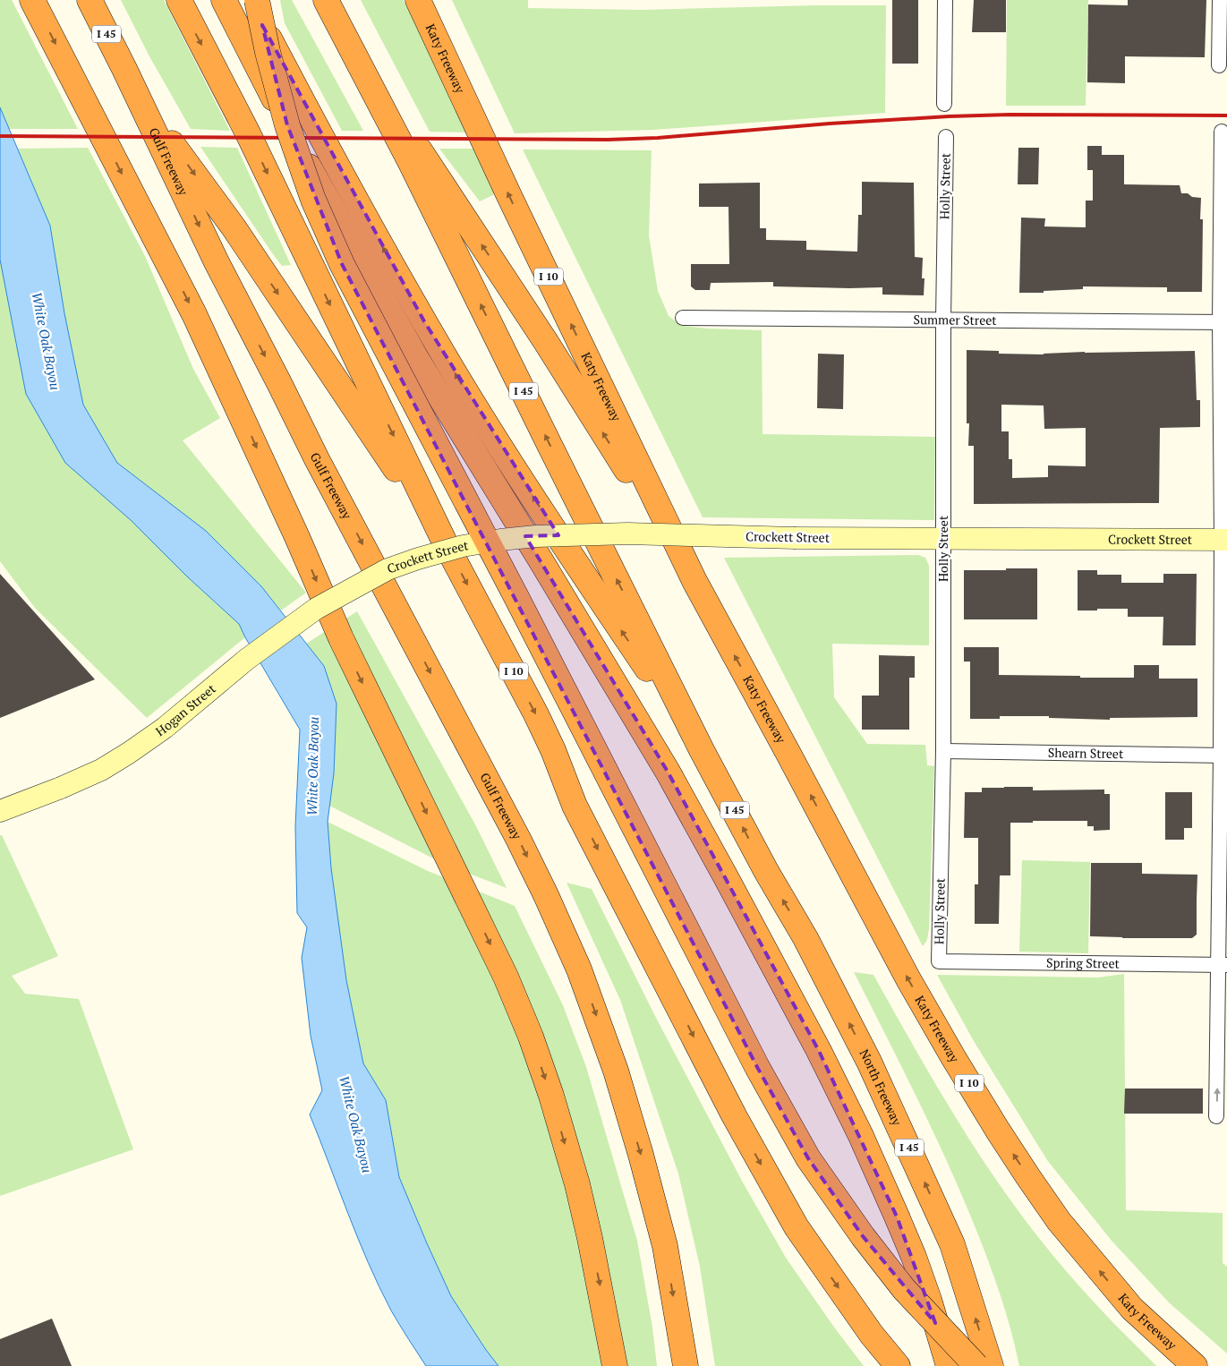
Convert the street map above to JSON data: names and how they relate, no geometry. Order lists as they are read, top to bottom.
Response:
{
  "streets": {
    "highway": [
      "I 45",
      "Katy Freeway",
      "Gulf Freeway",
      "I 10",
      "North Freeway"
    ],
    "main road": ["Crockett Street", "Hogan Street"],
    "street": [
      "Holly Street",
      "Summer Street",
      "Shearn Street",
      "Spring Street"
    ]
  },
  "crossings": [
    ["I 45", "North Freeway"],
    ["Holly Street", "Summer Street"],
    ["Holly Street", "Crockett Street"],
    ["Holly Street", "Shearn Street"],
    ["Holly Street", "Spring Street"],
    ["Crockett Street", "Hogan Street"]
  ],
  "water": ["White Oak Bayou"]
}
